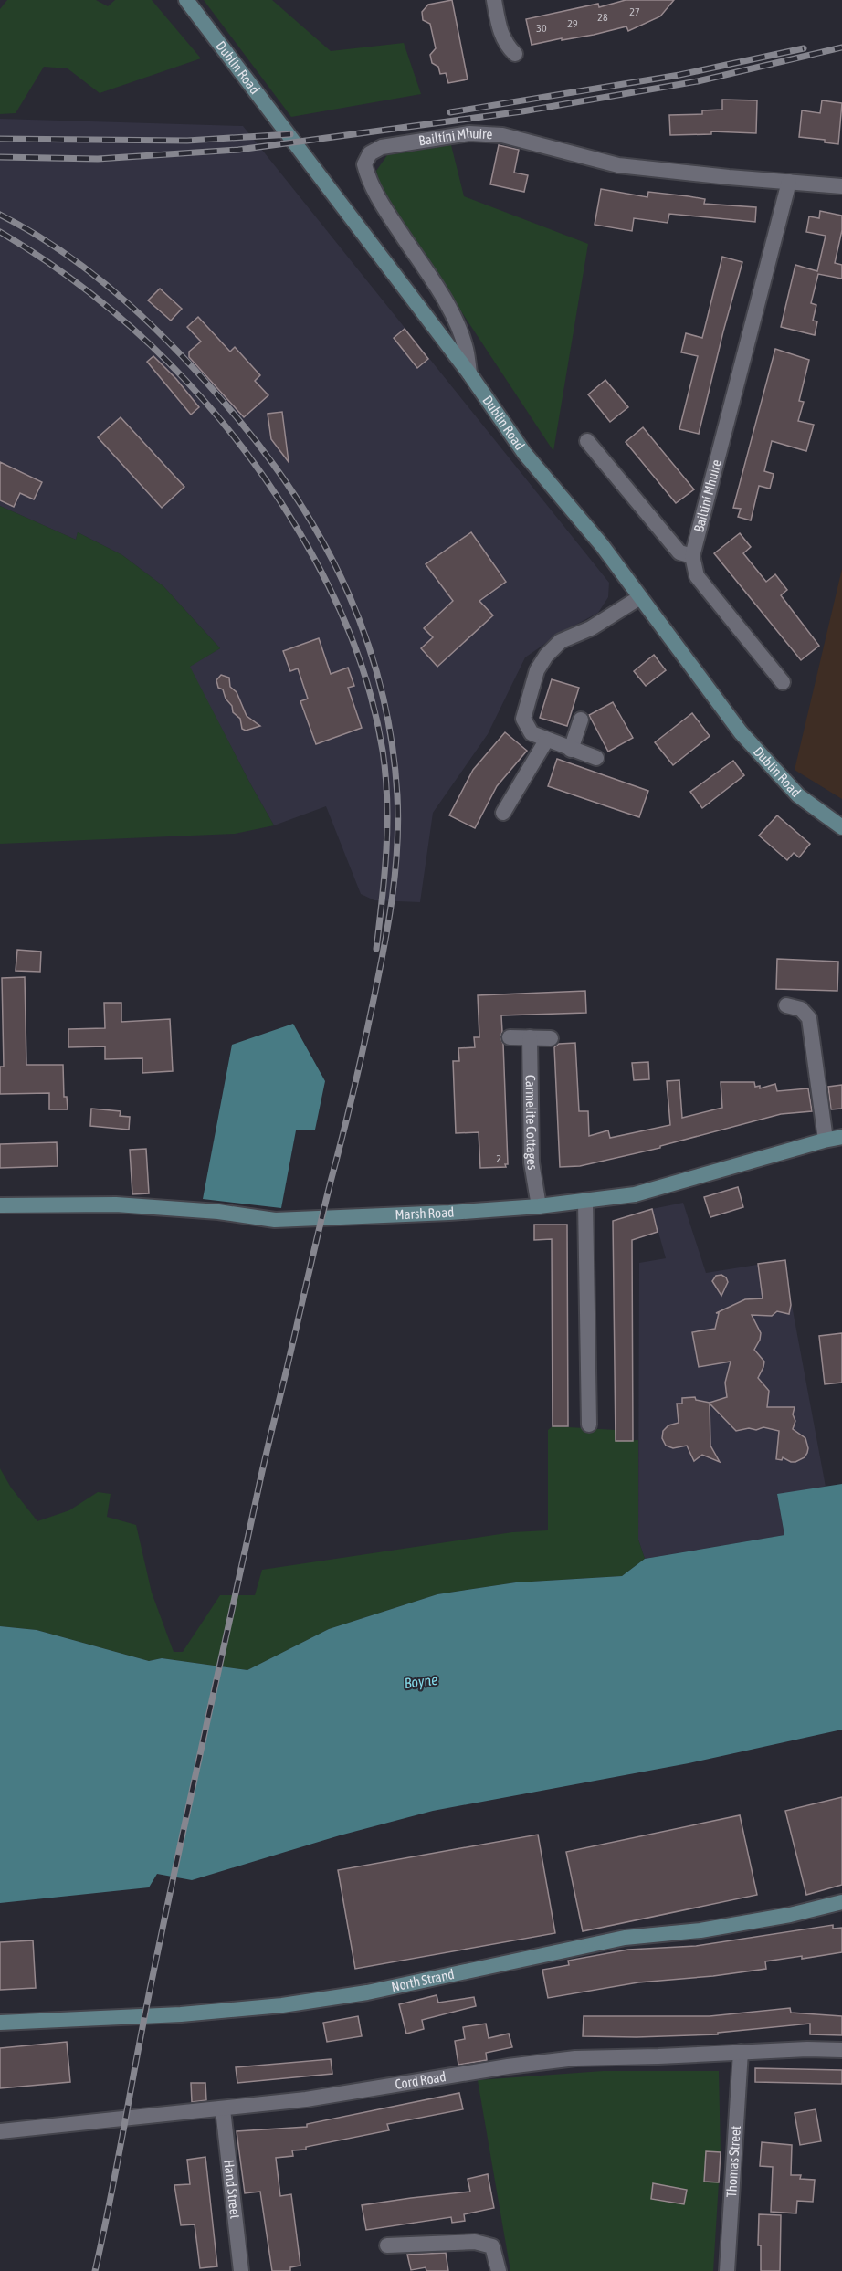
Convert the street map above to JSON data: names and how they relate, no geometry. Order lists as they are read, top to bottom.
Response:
{
  "streets": {
    "main road": ["Dublin Road", "Marsh Road", "North Strand"],
    "street": [
      "Bailtíní Mhuire",
      "Carmelite Cottages",
      "Cord Road",
      "Thomas Street",
      "Hand Street"
    ]
  },
  "crossings": [
    ["Dublin Road", "Bailtíní Mhuire"],
    ["Carmelite Cottages", "Marsh Road"],
    ["Cord Road", "Thomas Street"],
    ["Cord Road", "Hand Street"]
  ],
  "water": ["Boyne"],
  "house_numbers": [
    "27",
    "28",
    "29",
    "30",
    "2"
  ]
}
